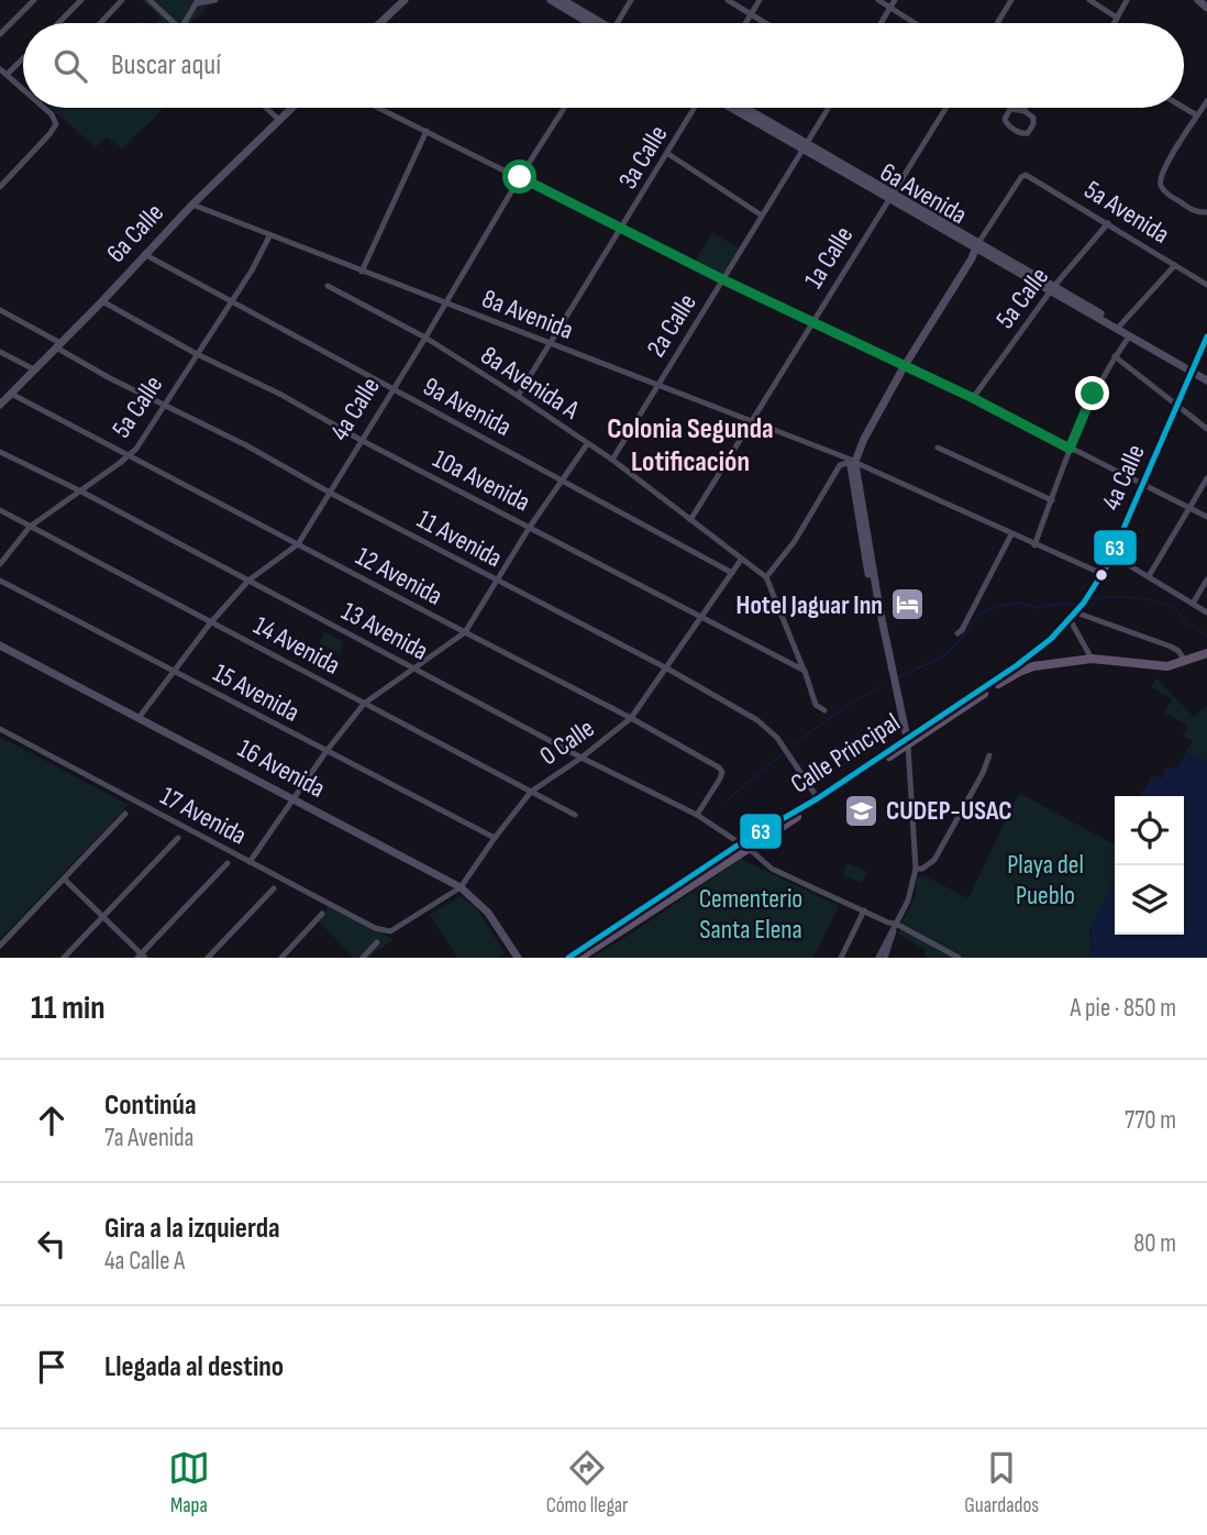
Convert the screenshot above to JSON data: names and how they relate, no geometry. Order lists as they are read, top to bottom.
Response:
{
  "streets": {
    "main road": ["4a Calle", "Calle Principal"],
    "street": [
      "3a Calle",
      "6a Avenida",
      "5a Avenida",
      "6a Calle",
      "1a Calle",
      "5a Calle",
      "8a Avenida",
      "2a Calle",
      "8a Avenida A",
      "9a Avenida",
      "10a Avenida",
      "11 Avenida",
      "12 Avenida",
      "13 Avenida",
      "14 Avenida",
      "15 Avenida",
      "0 Calle",
      "16 Avenida",
      "17 Avenida"
    ]
  },
  "crossings": [
    ["3a Calle", "8a Avenida"],
    ["3a Calle", "8a Avenida A"],
    ["6a Avenida", "5a Avenida"],
    ["6a Avenida", "1a Calle"],
    ["6a Avenida", "5a Calle"],
    ["6a Avenida", "2a Calle"],
    ["6a Avenida", "4a Calle"],
    ["5a Avenida", "5a Calle"],
    ["6a Calle", "8a Avenida"],
    ["6a Calle", "9a Avenida"],
    ["6a Calle", "10a Avenida"],
    ["6a Calle", "11 Avenida"],
    ["6a Calle", "12 Avenida"],
    ["1a Calle", "8a Avenida"],
    ["1a Calle", "8a Avenida A"],
    ["5a Calle", "8a Avenida"],
    ["5a Calle", "9a Avenida"],
    ["5a Calle", "10a Avenida"],
    ["5a Calle", "11 Avenida"],
    ["5a Calle", "12 Avenida"],
    ["5a Calle", "13 Avenida"],
    ["5a Calle", "14 Avenida"],
    ["8a Avenida", "2a Calle"],
    ["8a Avenida", "4a Calle"],
    ["2a Calle", "8a Avenida A"],
    ["8a Avenida A", "4a Calle"],
    ["8a Avenida A", "0 Calle"],
    ["9a Avenida", "4a Calle"],
    ["9a Avenida", "0 Calle"],
    ["4a Calle", "10a Avenida"],
    ["4a Calle", "11 Avenida"],
    ["4a Calle", "12 Avenida"],
    ["4a Calle", "13 Avenida"],
    ["4a Calle", "14 Avenida"],
    ["4a Calle", "15 Avenida"],
    ["4a Calle", "Calle Principal"],
    ["4a Calle", "16 Avenida"],
    ["10a Avenida", "0 Calle"],
    ["11 Avenida", "0 Calle"],
    ["11 Avenida", "Calle Principal"],
    ["12 Avenida", "13 Avenida"],
    ["12 Avenida", "0 Calle"],
    ["13 Avenida", "0 Calle"],
    ["13 Avenida", "Calle Principal"],
    ["14 Avenida", "0 Calle"],
    ["15 Avenida", "0 Calle"],
    ["0 Calle", "16 Avenida"],
    ["0 Calle", "17 Avenida"]
  ],
  "districts": ["Colonia Segunda Lotificación"],
  "parks": ["Playa del Pueblo", "Cementerio Santa Elena"],
  "places": {
    "hotel": ["Hotel Jaguar Inn"],
    "school or university": ["CUDEP-USAC"]
  },
  "lines": ["transit line 63"],
  "page": {
    "search": "Buscar aquí",
    "heading": ["11 min", "A pie · 850 m"],
    "list": [
      ["Continúa", "7a Avenida", "770 m"],
      ["Gira a la izquierda", "4a Calle A", "80 m"],
      "Llegada al destino"
    ],
    "nav": ["Mapa", "Cómo llegar", "Guardados"]
  }
}
